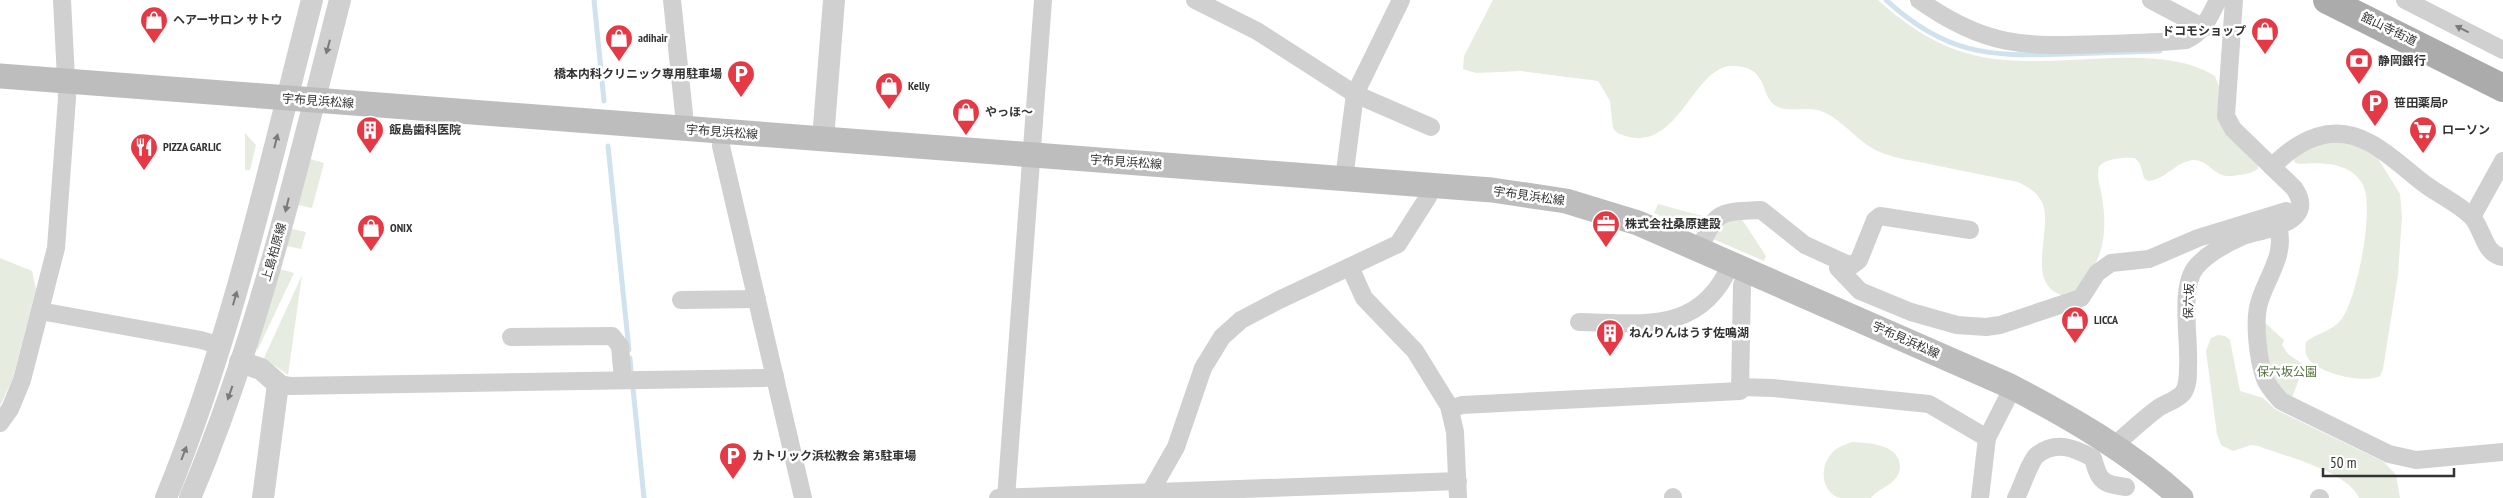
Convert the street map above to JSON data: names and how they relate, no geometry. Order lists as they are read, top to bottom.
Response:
{
  "streets": {
    "main road": ["舘山寺街道", "宇布見浜松線"],
    "street": ["上島柏原線", "保六坂"]
  },
  "crossings": [
    ["宇布見浜松線", "上島柏原線"],
    ["宇布見浜松線", "保六坂"]
  ],
  "parks": ["保六坂公園"],
  "places": {
    "shop": [
      "ヘアーサロン サトウ",
      "ドコモショップ",
      "adihair",
      "Kelly",
      "やっほ～",
      "ONIX",
      "LICCA"
    ],
    "bank": ["静岡銀行"],
    "parking": ["橋本内科クリニック専用駐車場", "笹田薬局P", "カトリック浜松教会 第3駐車場"],
    "building": ["飯島歯科医院", "ねんりんはうす佐鳴湖"],
    "supermarket": ["ローソン"],
    "restaurant": ["PIZZA GARLIC"],
    "office": ["株式会社桑原建設"]
  },
  "scale_bar": "50 m"
}
